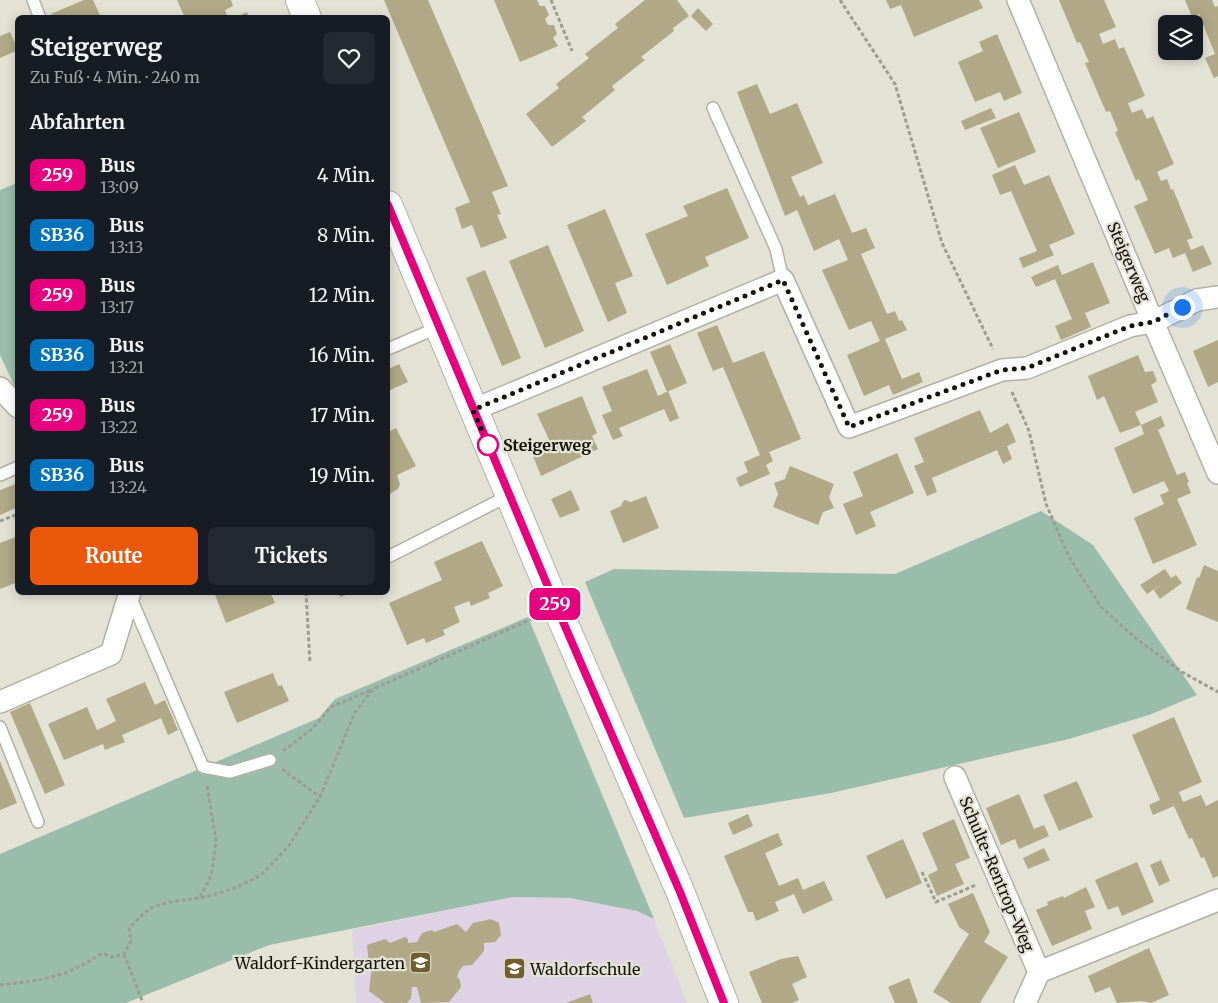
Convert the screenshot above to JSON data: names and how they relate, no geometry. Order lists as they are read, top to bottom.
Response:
{
  "streets": {
    "street": ["Steigerweg", "Schulte-Rentrop-Weg"]
  },
  "places": {
    "other": ["Steigerweg"],
    "school or university": ["Waldorf-Kindergarten", "Waldorfschule"]
  },
  "lines": ["bus line 259"],
  "page": {
    "on_map": "259",
    "heading": [
      ["Steigerweg", "Zu Fuß · 4 Min. · 240 m"],
      "Abfahrten"
    ],
    "list": [
      {
        "mark": "259",
        "name": "Bus",
        "note": "13:09",
        "value": "4 Min."
      },
      {
        "mark": "SB36",
        "name": "Bus",
        "note": "13:13",
        "value": "8 Min."
      },
      {
        "mark": "259",
        "name": "Bus",
        "note": "13:17",
        "value": "12 Min."
      },
      {
        "mark": "SB36",
        "name": "Bus",
        "note": "13:21",
        "value": "16 Min."
      },
      {
        "mark": "259",
        "name": "Bus",
        "note": "13:22",
        "value": "17 Min."
      },
      {
        "mark": "SB36",
        "name": "Bus",
        "note": "13:24",
        "value": "19 Min."
      }
    ],
    "buttons": ["Route", "Tickets"]
  }
}
